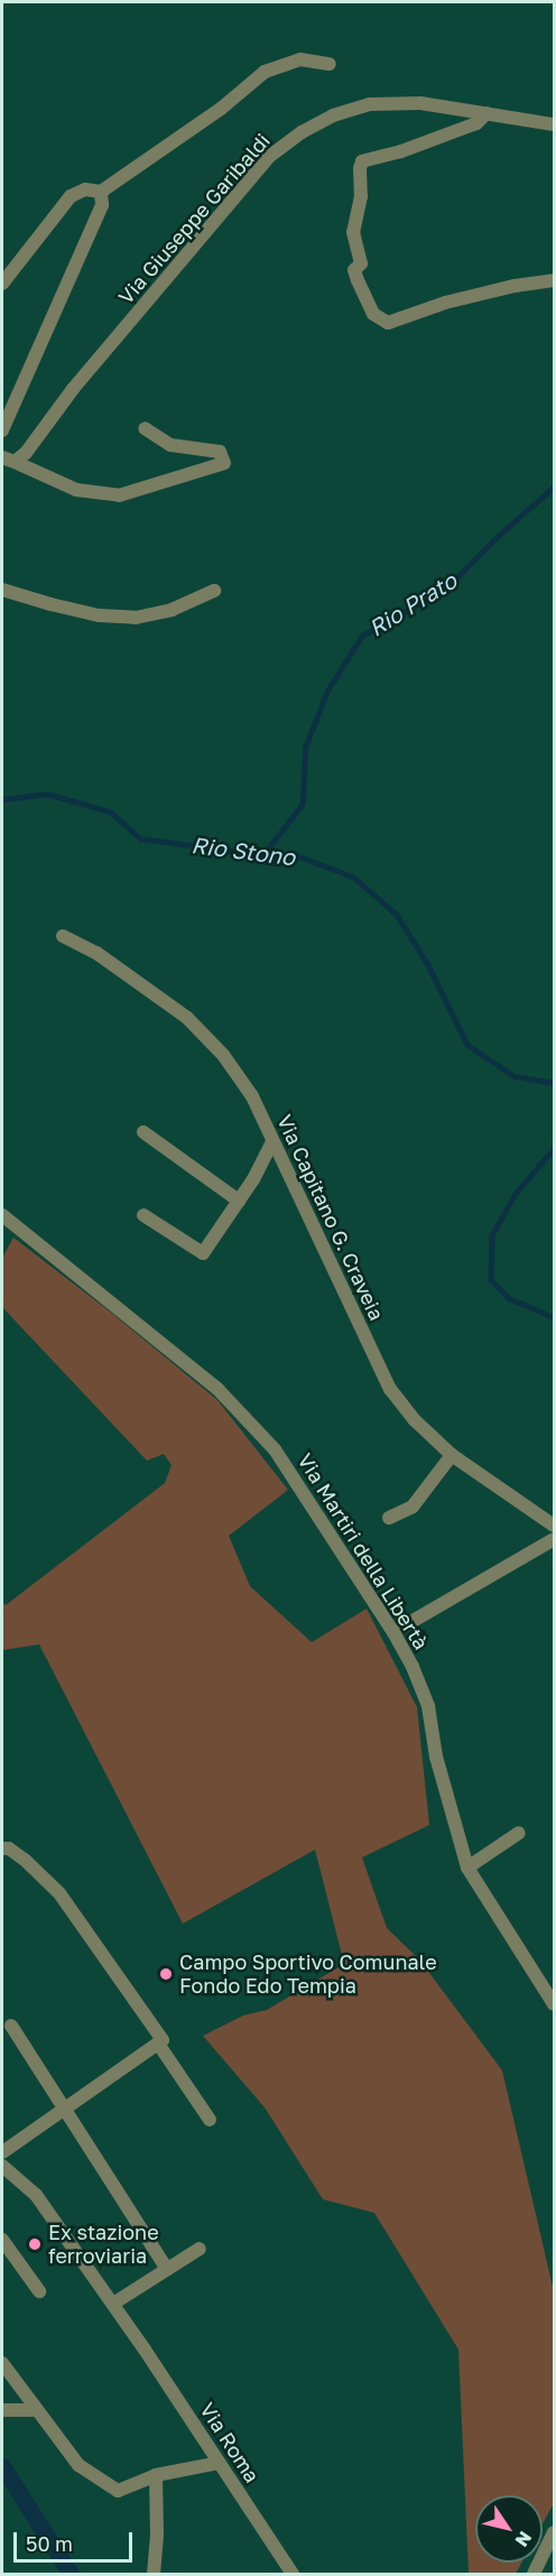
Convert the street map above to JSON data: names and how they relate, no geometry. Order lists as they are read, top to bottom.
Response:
{
  "streets": {
    "street": [
      "Via Giuseppe Garibaldi",
      "Via Capitano G. Craveia",
      "Via Martiri della Libertà",
      "Via Roma"
    ]
  },
  "water": ["Rio Prato", "Rio Stono"],
  "places": ["Campo Sportivo Comunale Fondo Edo Tempia", "Ex stazione ferroviaria"],
  "scale_bar": "50 m",
  "north": "bottom right"
}
